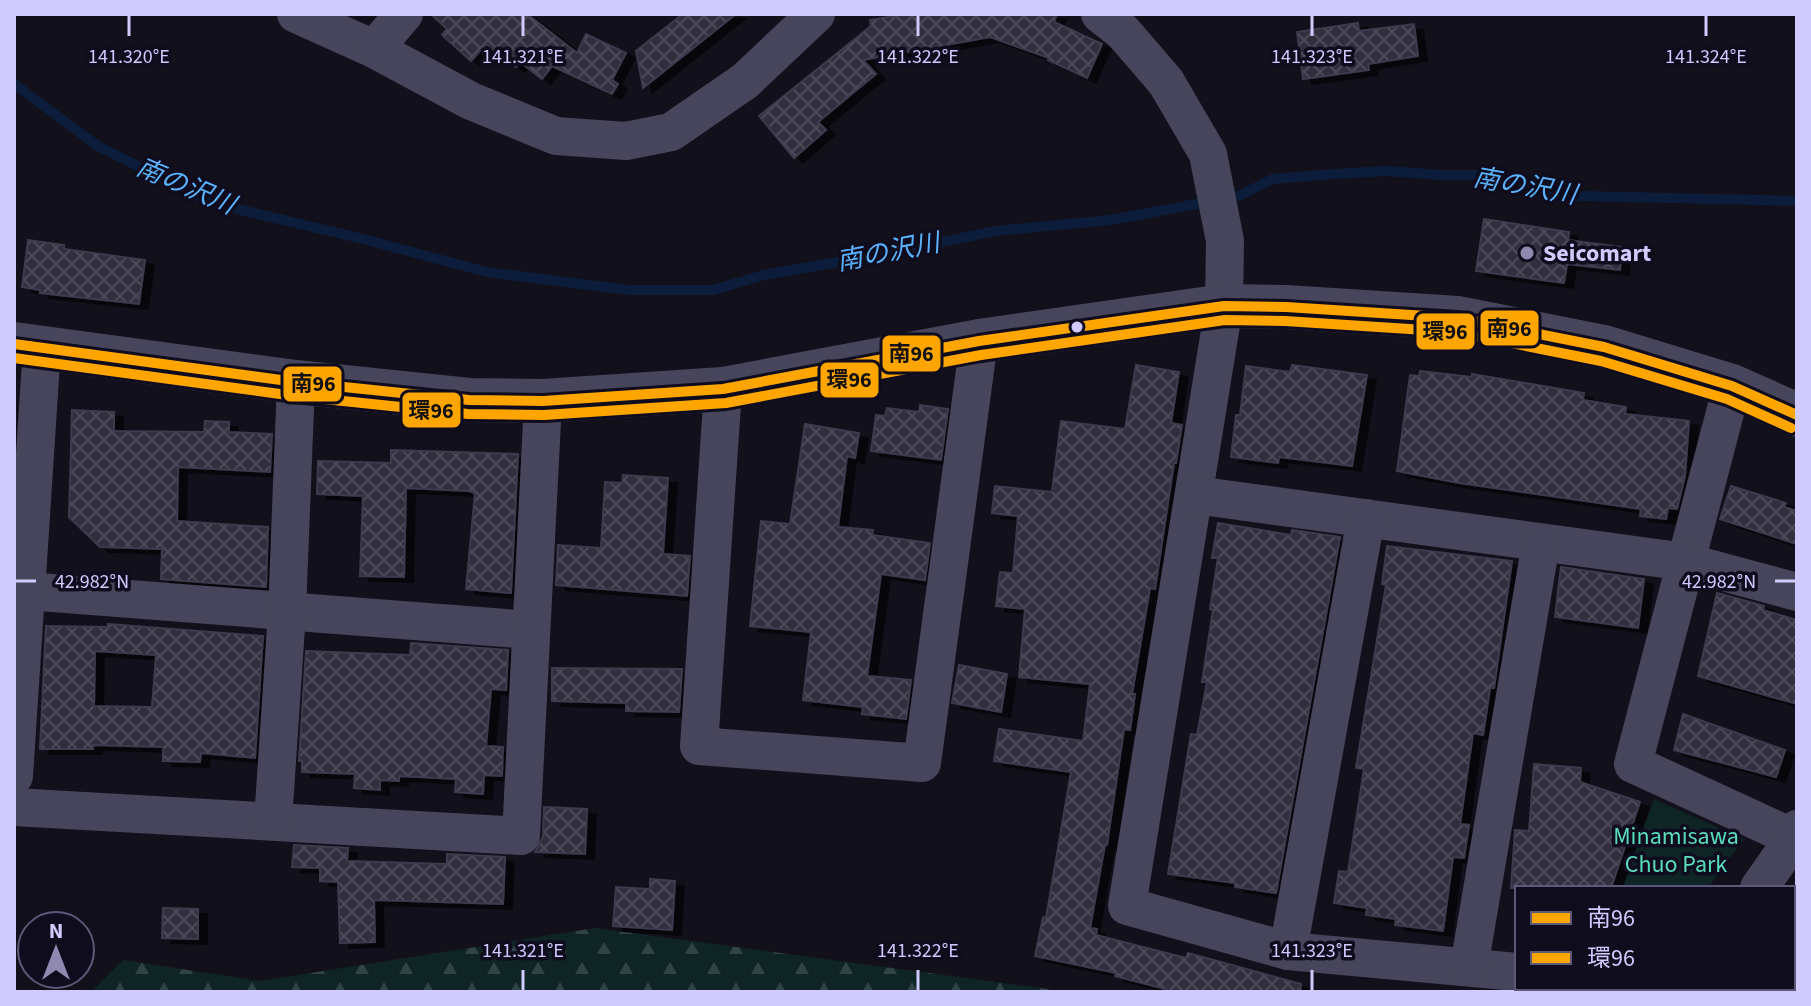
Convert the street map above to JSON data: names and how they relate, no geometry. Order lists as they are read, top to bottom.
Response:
{
  "water": ["南の沢川"],
  "parks": ["Minamisawa Chuo Park"],
  "places": ["Seicomart"],
  "lines": ["transit line 南96", "transit line 環96"],
  "legend": ["南96", "環96"],
  "north": "top",
  "coordinates": [
    "141.320°E",
    "141.321°E",
    "141.322°E",
    "141.323°E",
    "141.324°E",
    "42.982°N"
  ]
}
